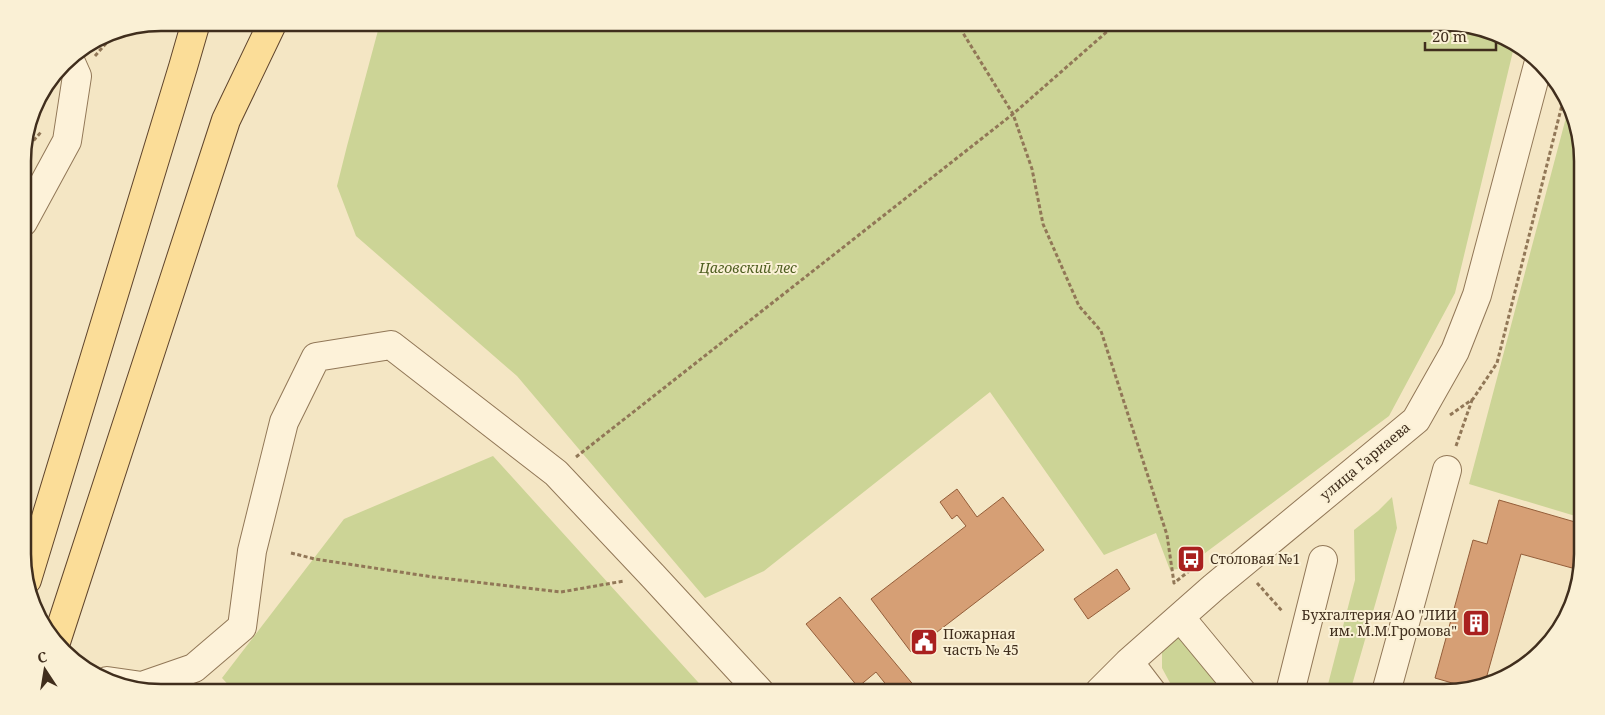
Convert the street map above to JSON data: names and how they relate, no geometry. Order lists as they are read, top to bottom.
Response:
{
  "streets": {
    "street": ["улица Гарнаева"]
  },
  "parks": ["Цаговский лес"],
  "places": {
    "bus stop": ["Столовая №1"],
    "building": ["Бухгалтерия АО \"ЛИИ им. М.М.Громова\""],
    "public building": ["Пожарная часть № 45"]
  },
  "scale_bar": "20 m",
  "north": "top"
}
